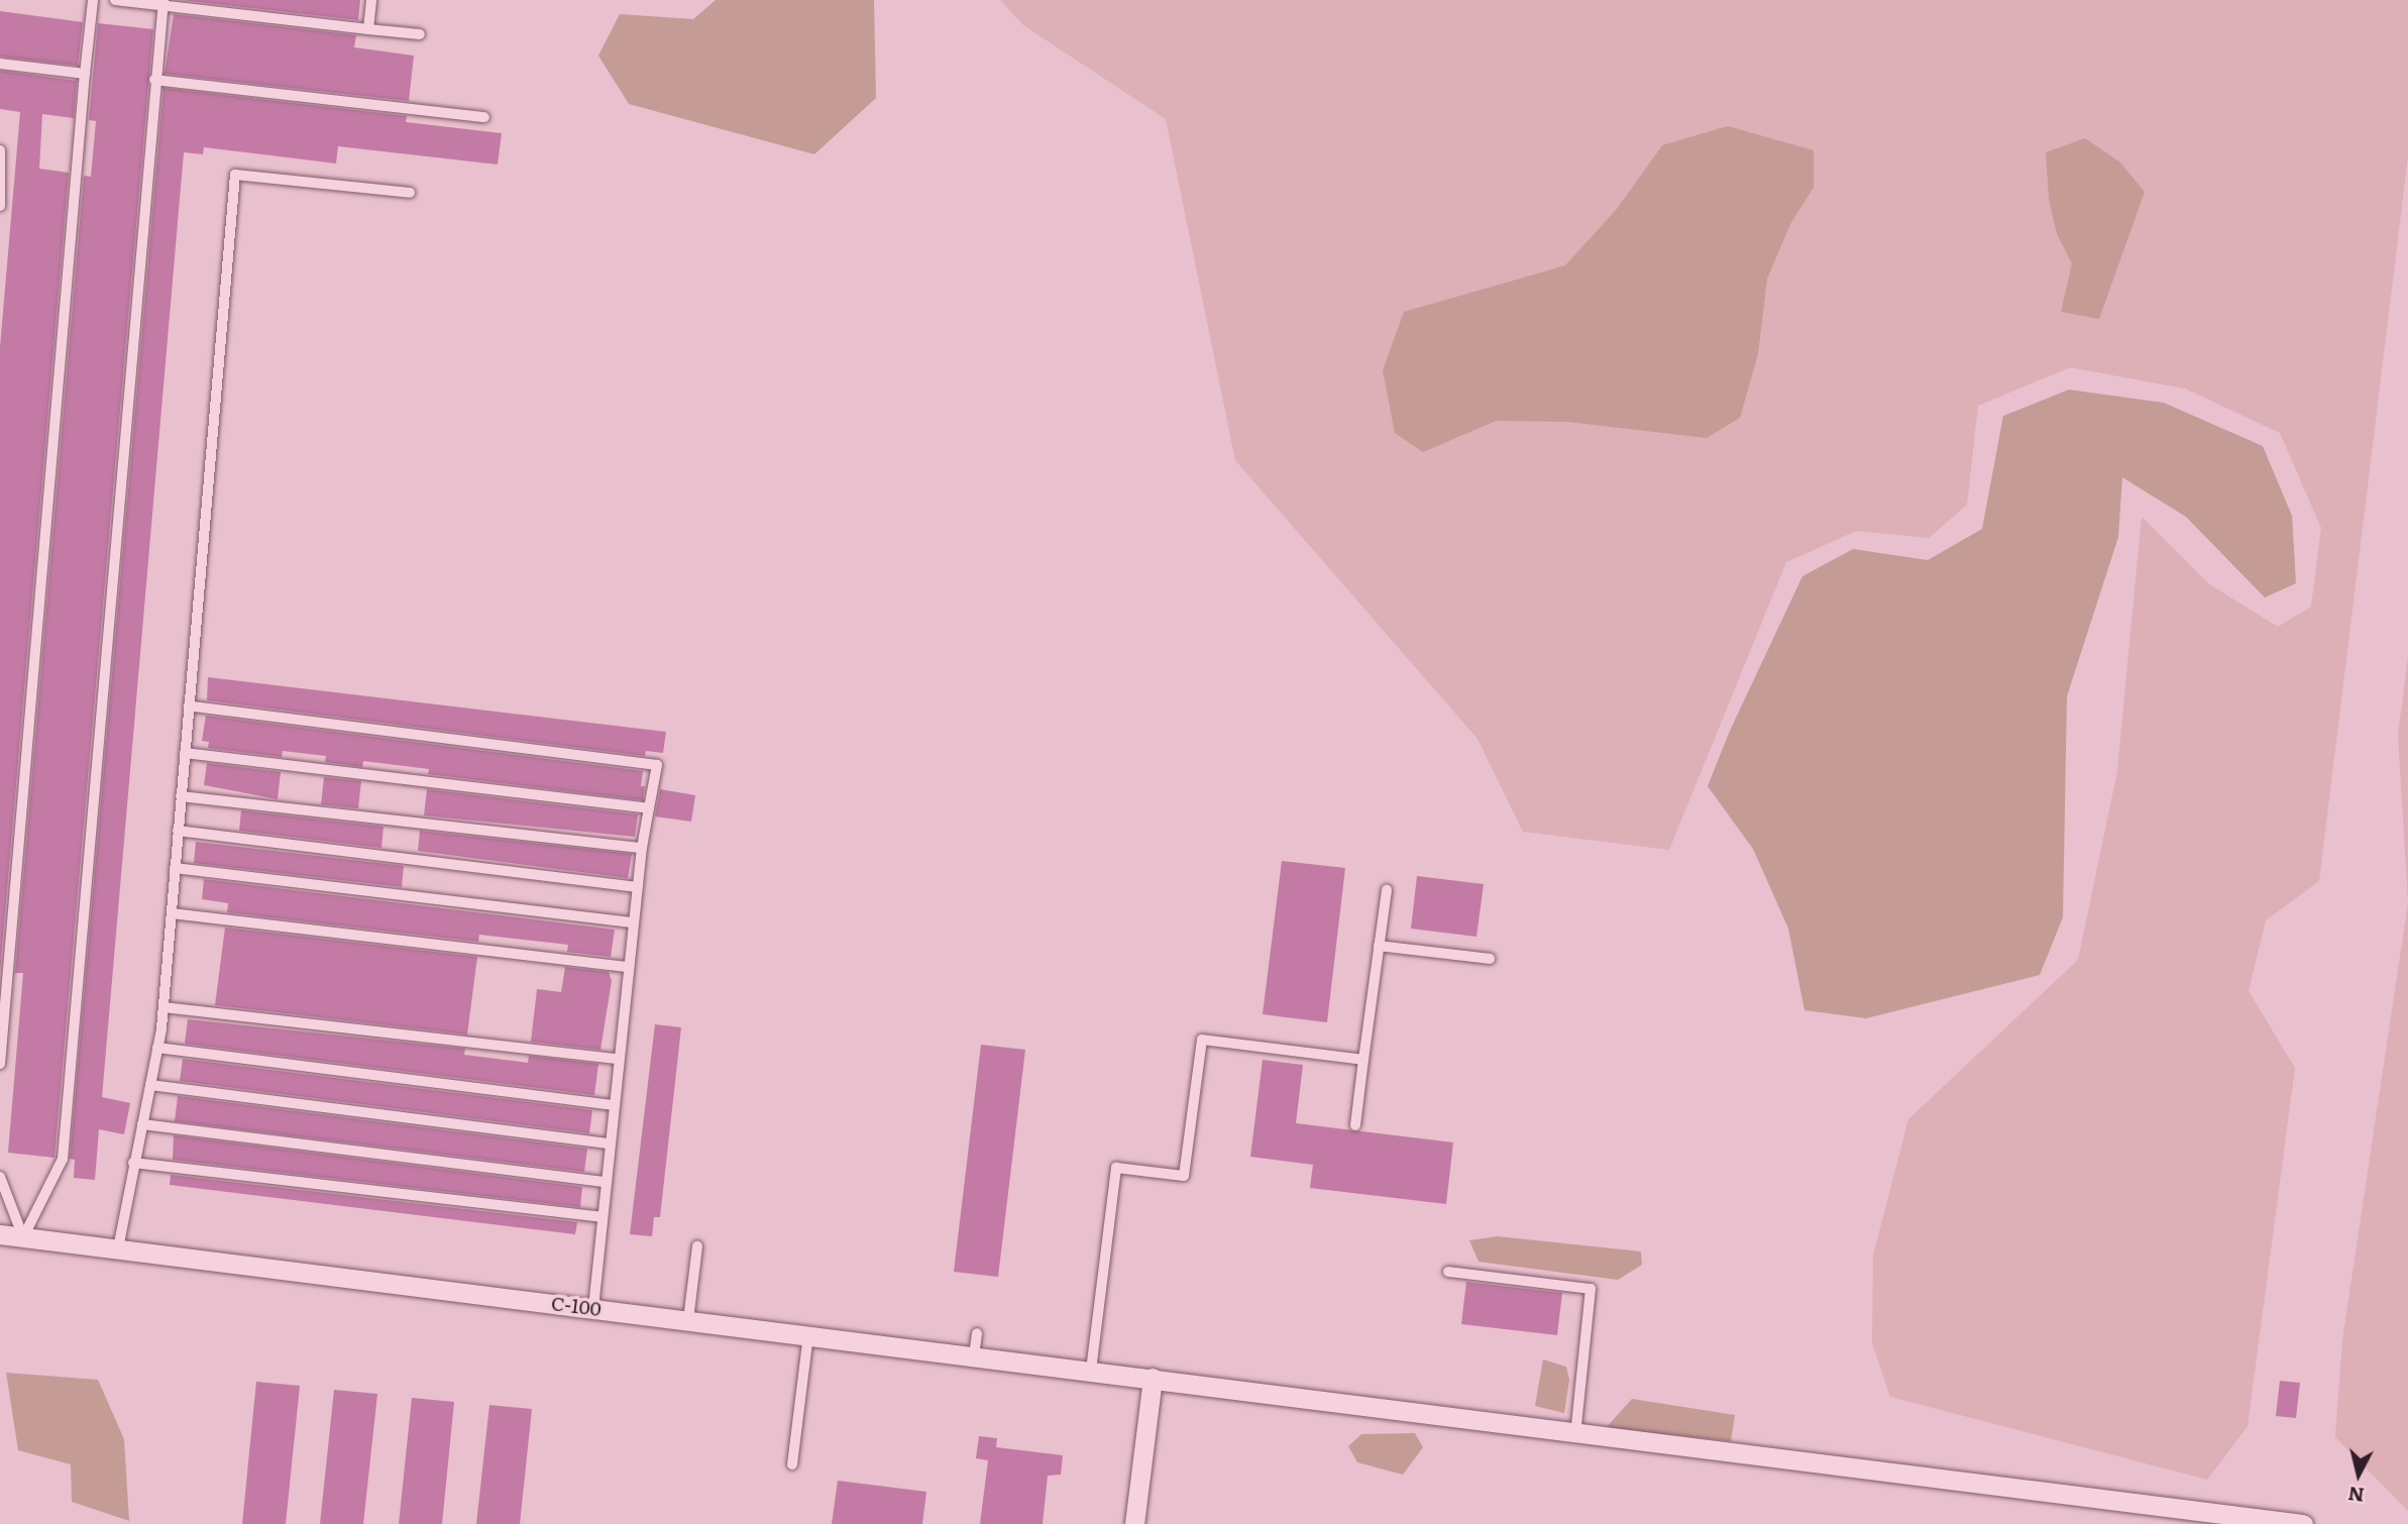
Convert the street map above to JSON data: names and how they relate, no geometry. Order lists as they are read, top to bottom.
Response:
{
  "streets": {
    "street": ["С-100"]
  },
  "north": "bottom"
}
